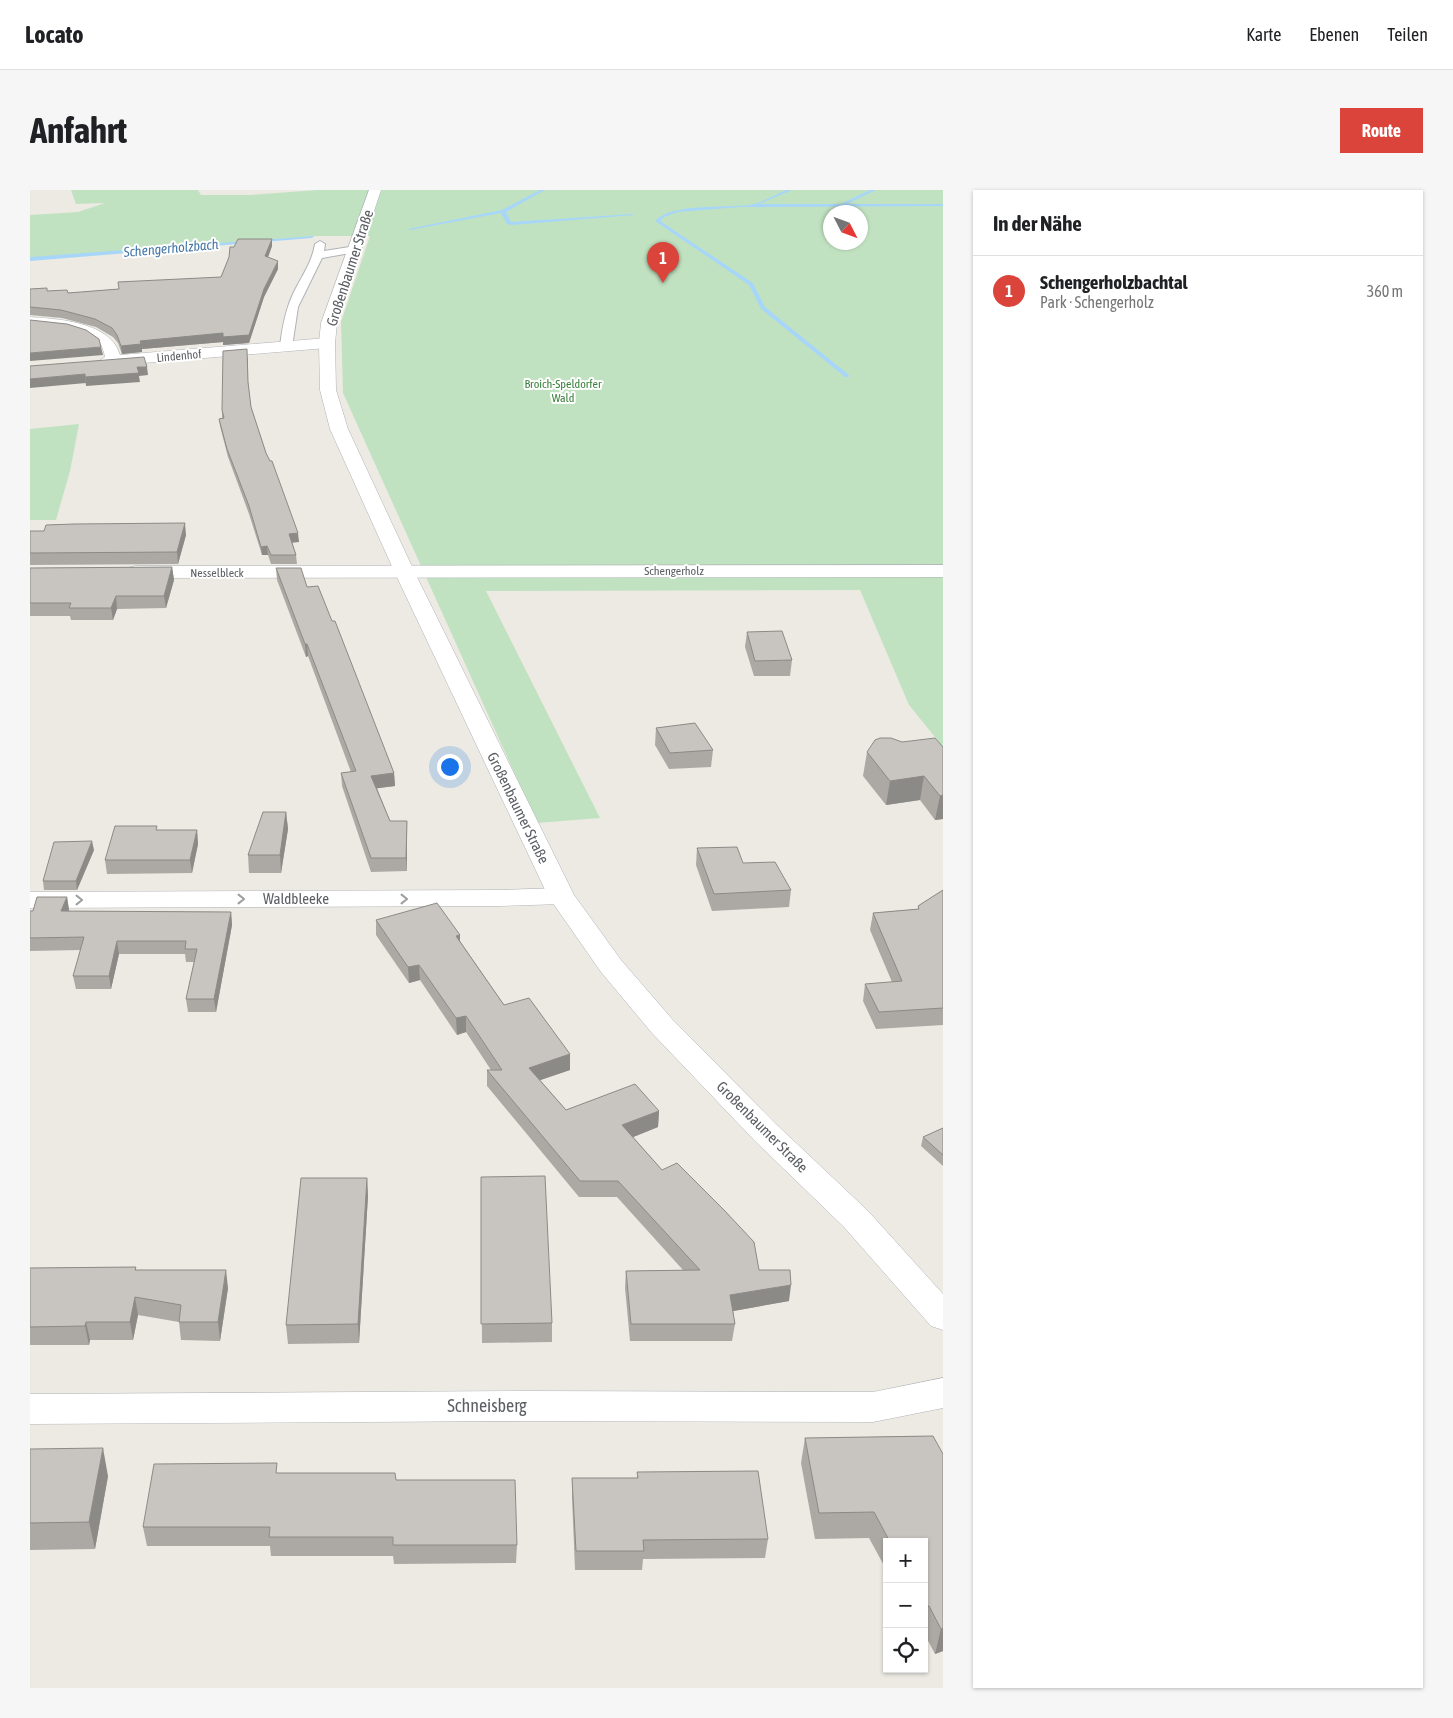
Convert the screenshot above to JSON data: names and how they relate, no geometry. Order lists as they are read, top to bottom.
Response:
{
  "streets": {
    "street": [
      "Großenbaumer Straße",
      "Lindenhof",
      "Schengerholz",
      "Nesselbleck",
      "Waldbleeke",
      "Schneisberg"
    ]
  },
  "crossings": [
    ["Großenbaumer Straße", "Lindenhof"],
    ["Großenbaumer Straße", "Schengerholz"],
    ["Großenbaumer Straße", "Nesselbleck"],
    ["Großenbaumer Straße", "Waldbleeke"],
    ["Schengerholz", "Nesselbleck"]
  ],
  "one_way": ["Waldbleeke"],
  "water": ["Schengerholzbach"],
  "parks": ["Broich-Speldorfer Wald"],
  "north": "bottom right",
  "page": {
    "header": "Locato",
    "nav": ["Karte", "Ebenen", "Teilen"],
    "buttons": "Route",
    "title": "Anfahrt",
    "heading": "In der Nähe",
    "pins": "1",
    "list": [
      {
        "mark": "1",
        "name": "Schengerholzbachtal",
        "note": "Park · Schengerholz",
        "value": "360 m"
      }
    ],
    "map_buttons": ["+", "−"]
  }
}
